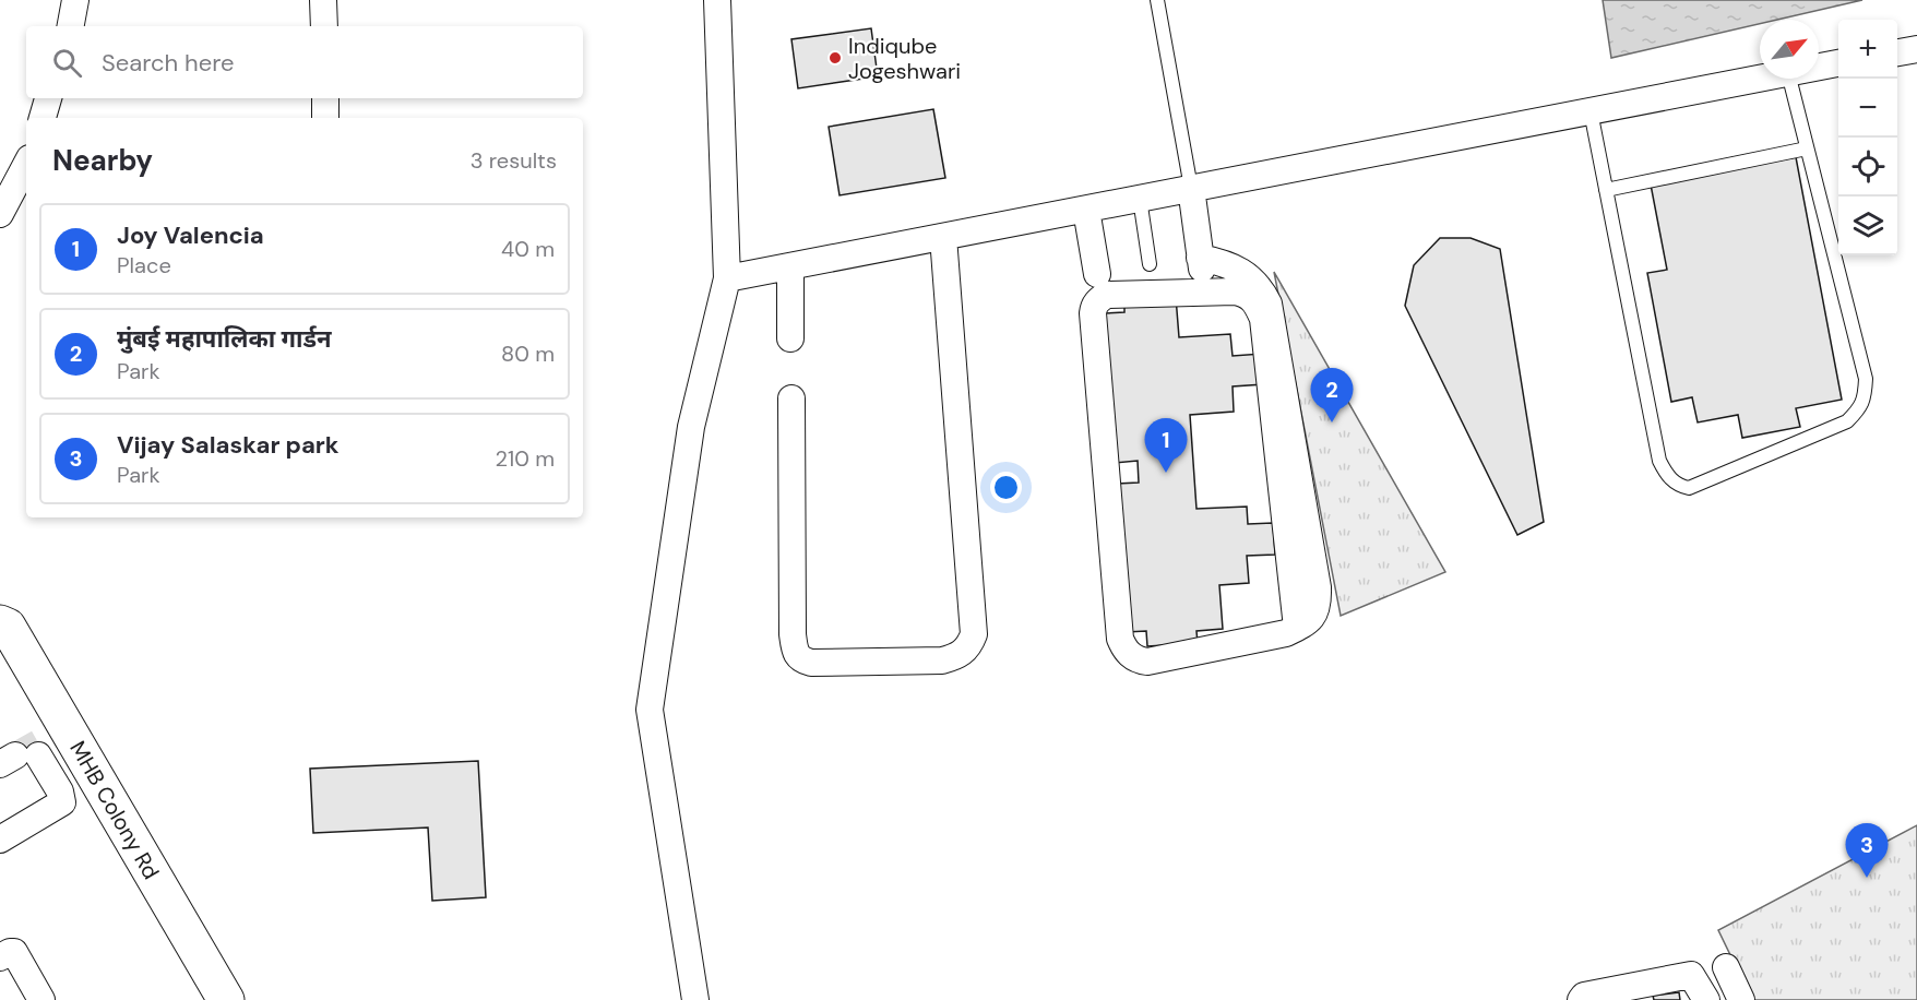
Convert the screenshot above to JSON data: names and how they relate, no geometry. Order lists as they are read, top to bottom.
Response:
{
  "streets": {
    "street": ["MHB Colony Rd"]
  },
  "places": ["Indiqube Jogeshwari"],
  "north": "top right",
  "page": {
    "map_buttons": ["+", "−"],
    "search": "Search here",
    "heading": ["Nearby", "3 results"],
    "list": [
      {
        "mark": "1",
        "name": "Joy Valencia",
        "note": "Place",
        "value": "40 m"
      },
      {
        "mark": "2",
        "name": "मुंबई महापालिका गार्डन",
        "note": "Park",
        "value": "80 m"
      },
      {
        "mark": "3",
        "name": "Vijay Salaskar park",
        "note": "Park",
        "value": "210 m"
      }
    ],
    "pins": ["2", "1", "3"]
  }
}
